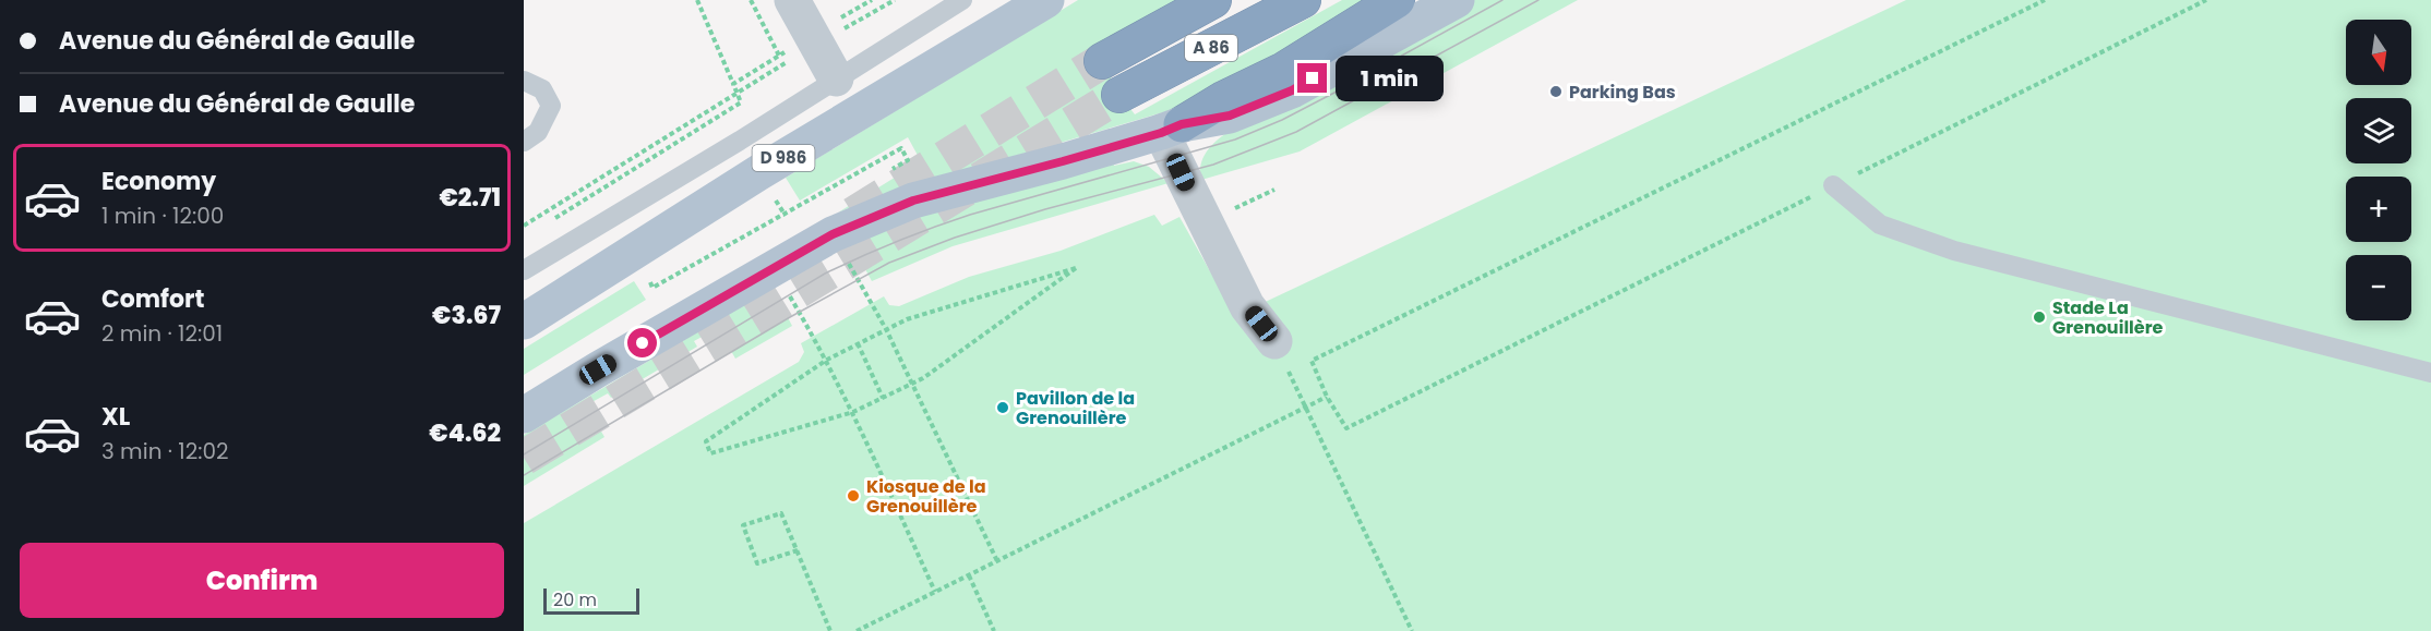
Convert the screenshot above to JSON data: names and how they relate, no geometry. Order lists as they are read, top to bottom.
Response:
{
  "streets": {
    "highway": ["A 86"],
    "main road": ["D 986"]
  },
  "places": [
    "Parking Bas",
    "Stade La Grenouillère",
    "Pavillon de la Grenouillère",
    "Kiosque de la Grenouillère"
  ],
  "scale_bar": "20 m",
  "north": "bottom",
  "page": {
    "banner": ["Avenue du Général de Gaulle", "Avenue du Général de Gaulle"],
    "map_buttons": ["+", "−"],
    "bubble": "1 min",
    "list": [
      {
        "name": "Economy",
        "note": "1 min · 12:00",
        "value": "€2.71"
      },
      {
        "name": "Comfort",
        "note": "2 min · 12:01",
        "value": "€3.67"
      },
      {
        "name": "XL",
        "note": "3 min · 12:02",
        "value": "€4.62"
      }
    ],
    "buttons": "Confirm",
    "scale": "20 m"
  }
}
